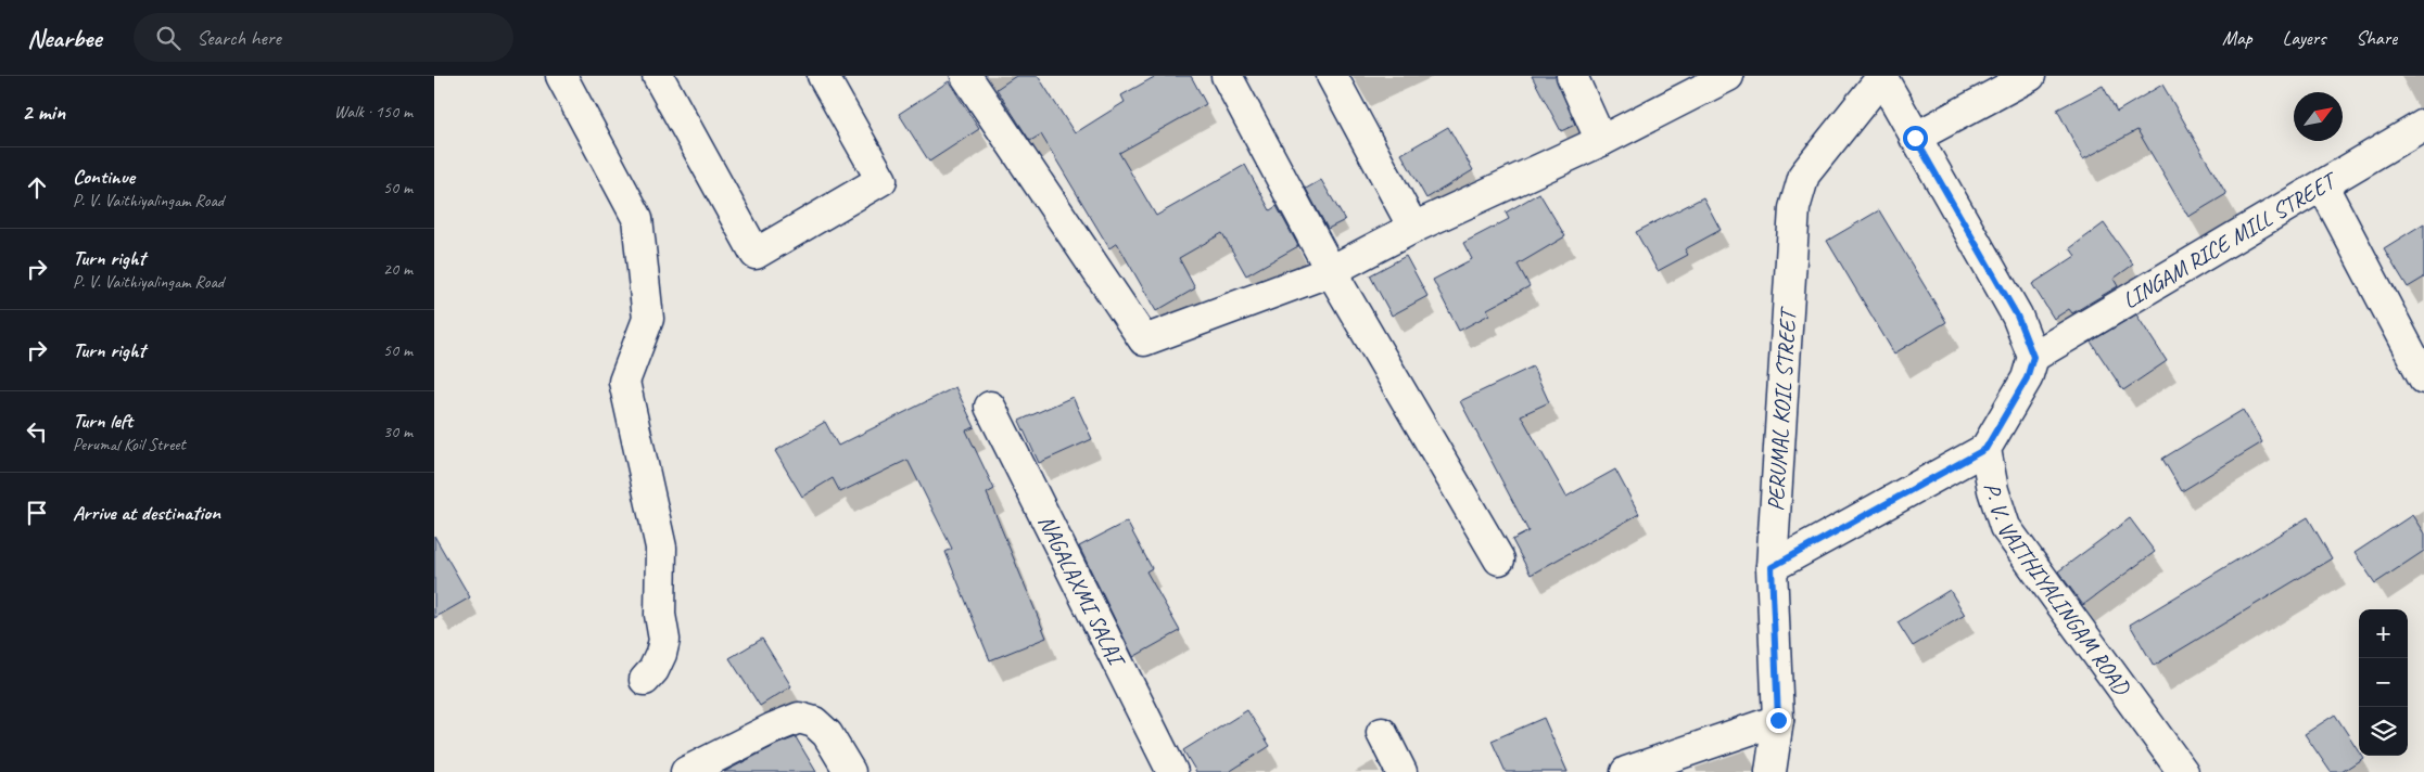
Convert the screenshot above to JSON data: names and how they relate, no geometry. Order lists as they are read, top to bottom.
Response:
{
  "streets": {
    "street": [
      "LINGAM RICE MILL STREET",
      "PERUMAL KOIL STREET",
      "P. V. VAITHIYALINGAM ROAD",
      "NAGALAXMI SALAI"
    ]
  },
  "crossings": [
    ["LINGAM RICE MILL STREET", "P. V. VAITHIYALINGAM ROAD"]
  ],
  "north": "top right",
  "page": {
    "header": "Nearbee",
    "search": "Search here",
    "nav": ["Map", "Layers", "Share"],
    "heading": ["2 min", "Walk · 150 m"],
    "list": [
      ["Continue", "P. V. Vaithiyalingam Road", "50 m"],
      ["Turn right", "P. V. Vaithiyalingam Road", "20 m"],
      ["Turn right", "50 m"],
      ["Turn left", "Perumal Koil Street", "30 m"],
      "Arrive at destination"
    ],
    "map_buttons": ["+", "−"]
  }
}
